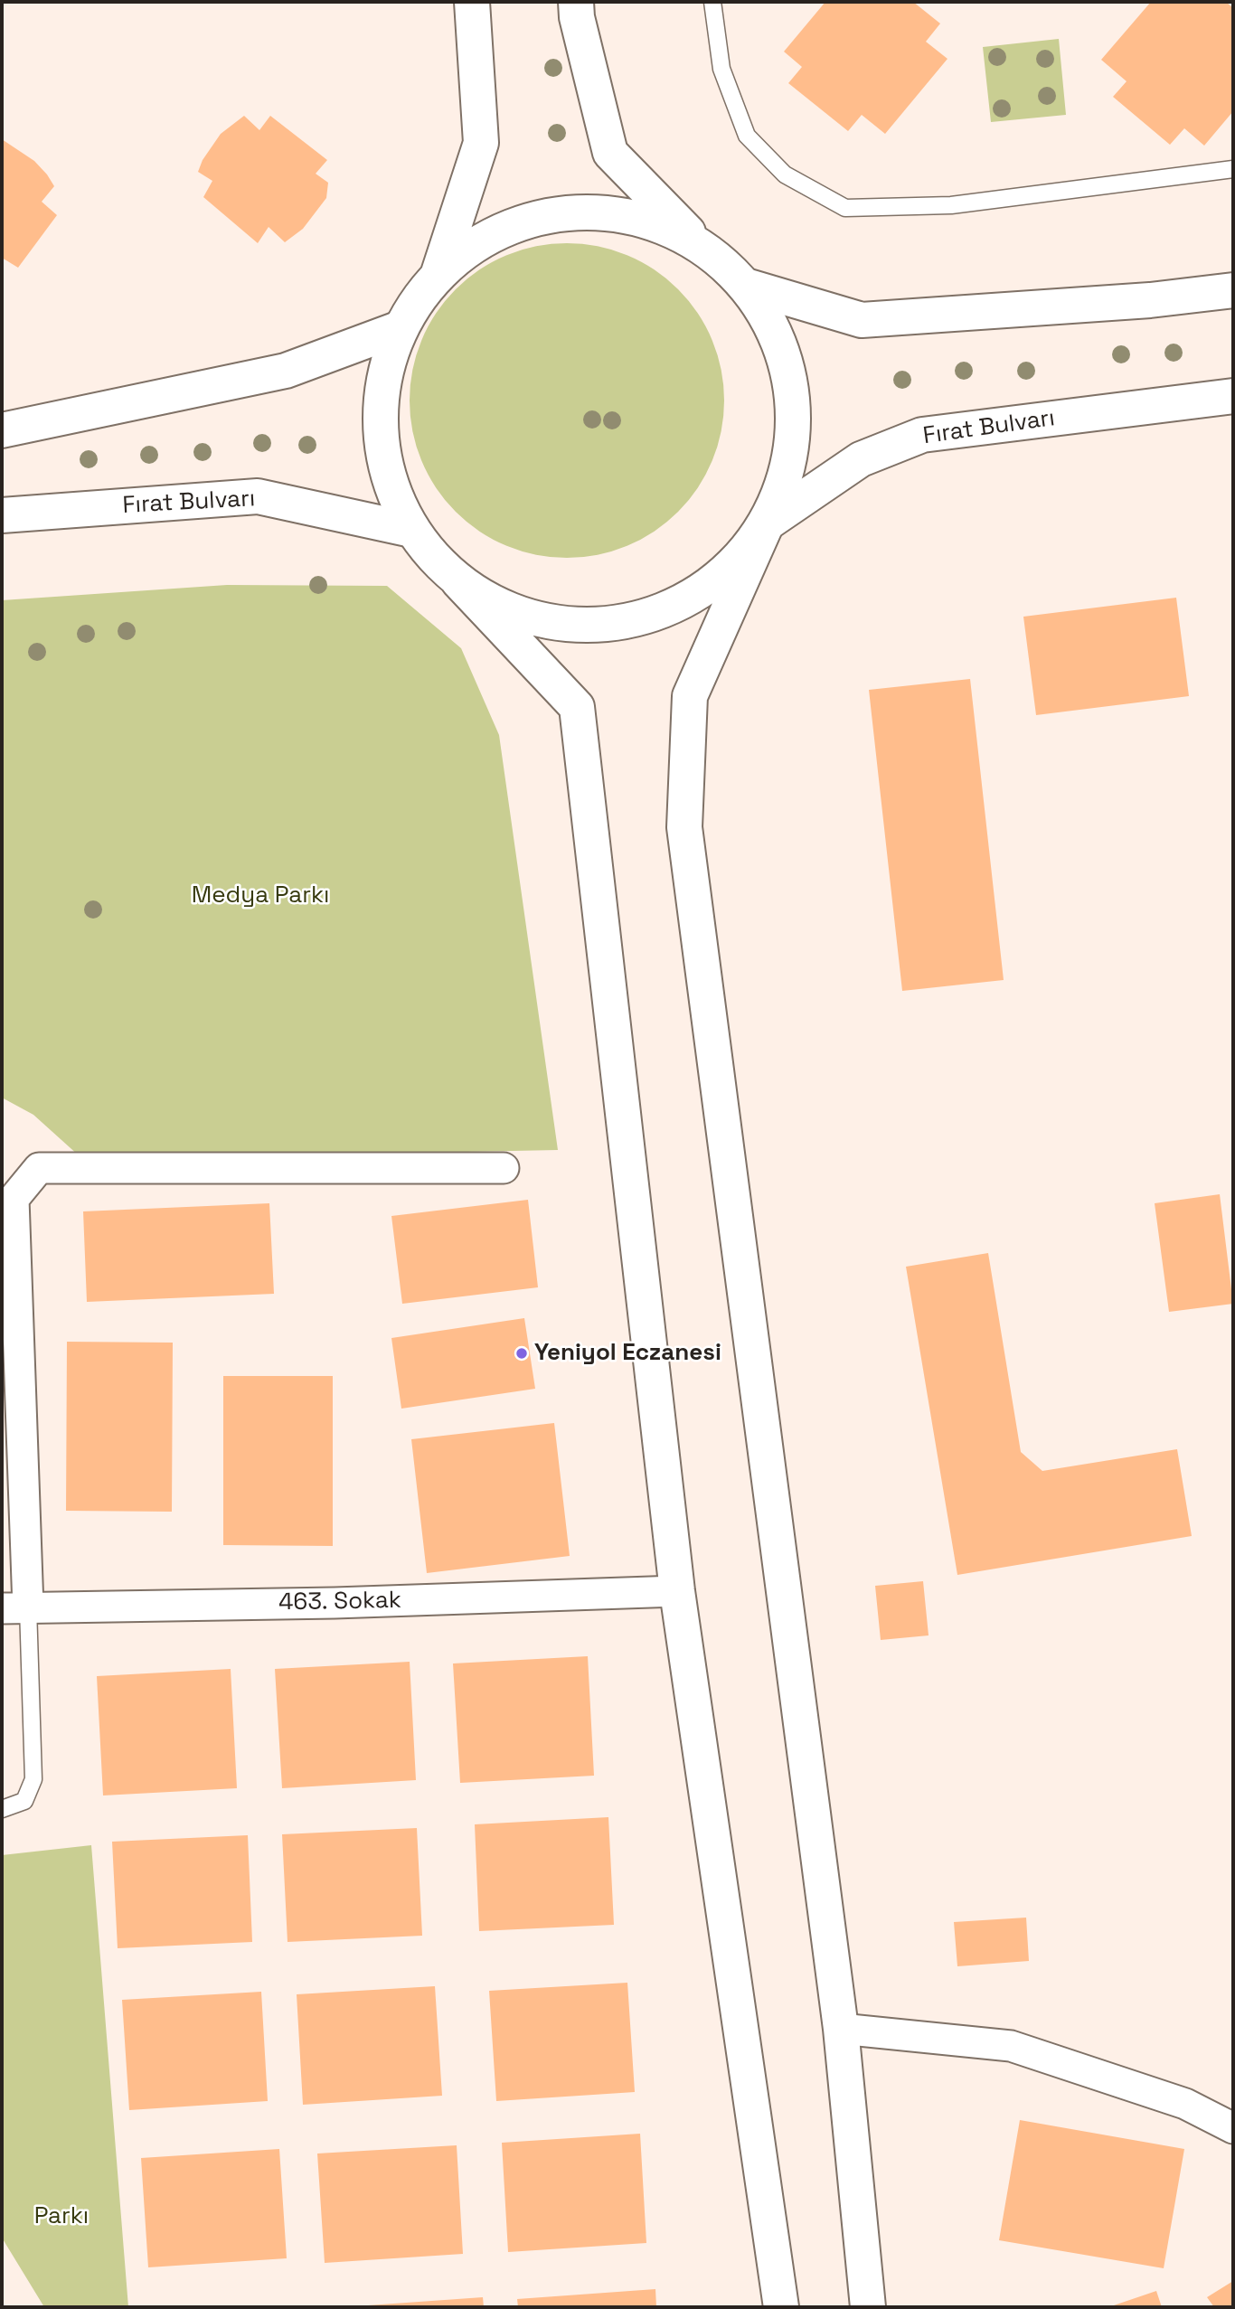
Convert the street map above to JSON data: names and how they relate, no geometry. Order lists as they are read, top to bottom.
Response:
{
  "streets": {
    "main road": ["Fırat Bulvarı"],
    "street": ["463. Sokak"]
  },
  "parks": ["Medya Parkı", "Parkı"],
  "places": ["Yeniyol Eczanesi"]
}
